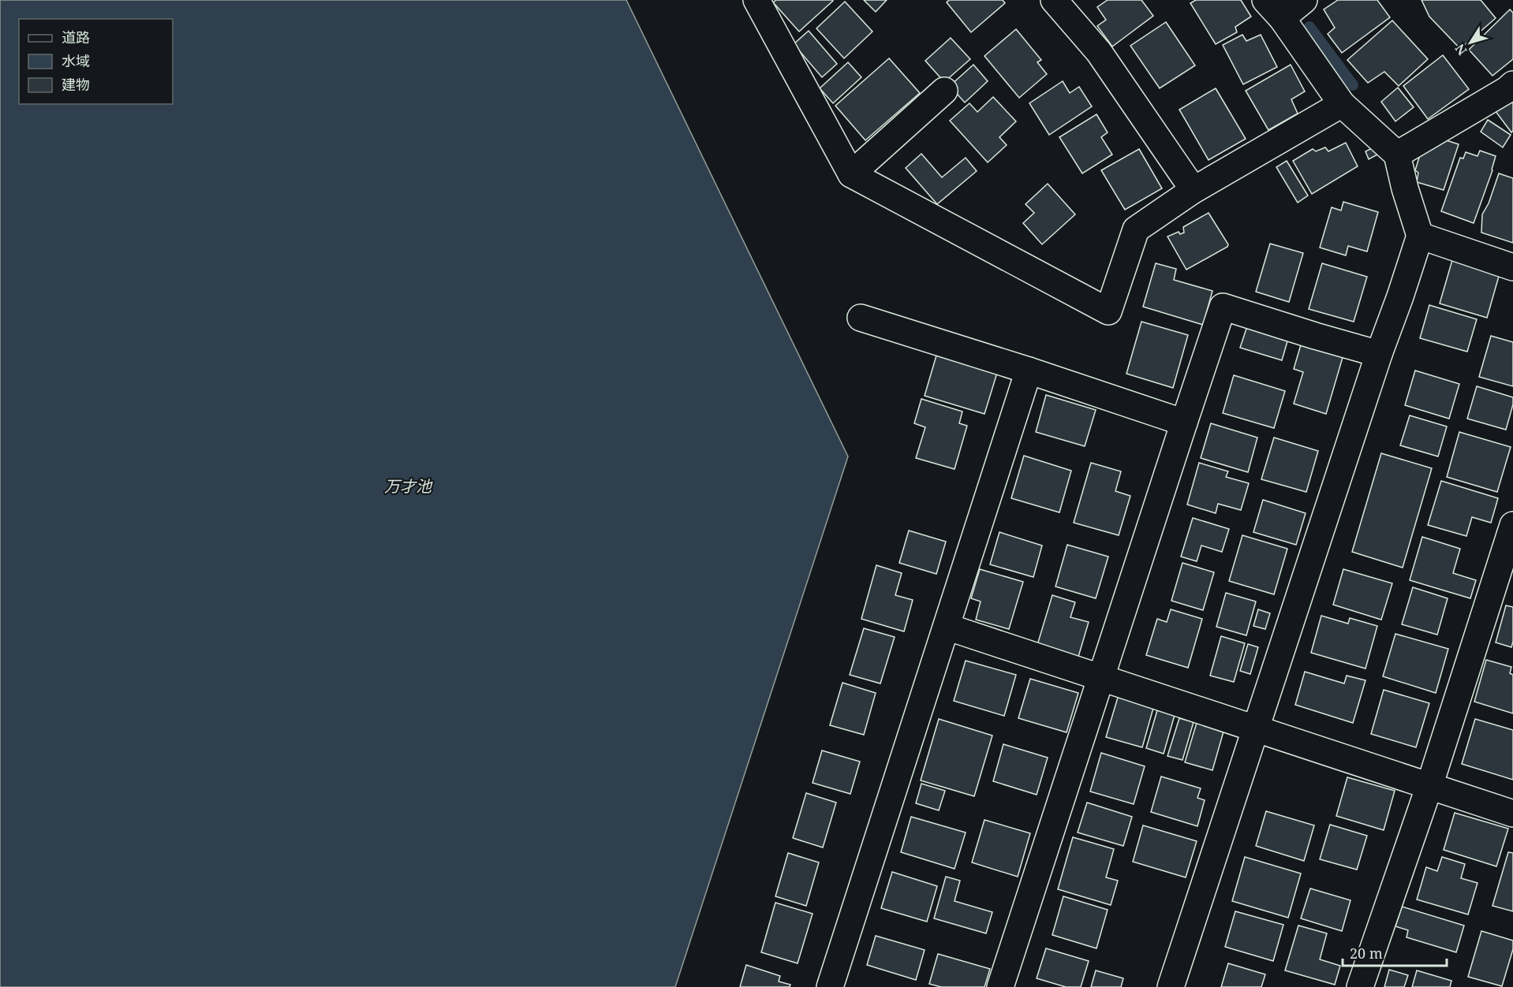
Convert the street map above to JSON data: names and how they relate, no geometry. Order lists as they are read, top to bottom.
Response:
{
  "water": ["万才池"],
  "legend": ["道路", "水域", "建物"],
  "scale_bar": "20 m",
  "north": "bottom left"
}
